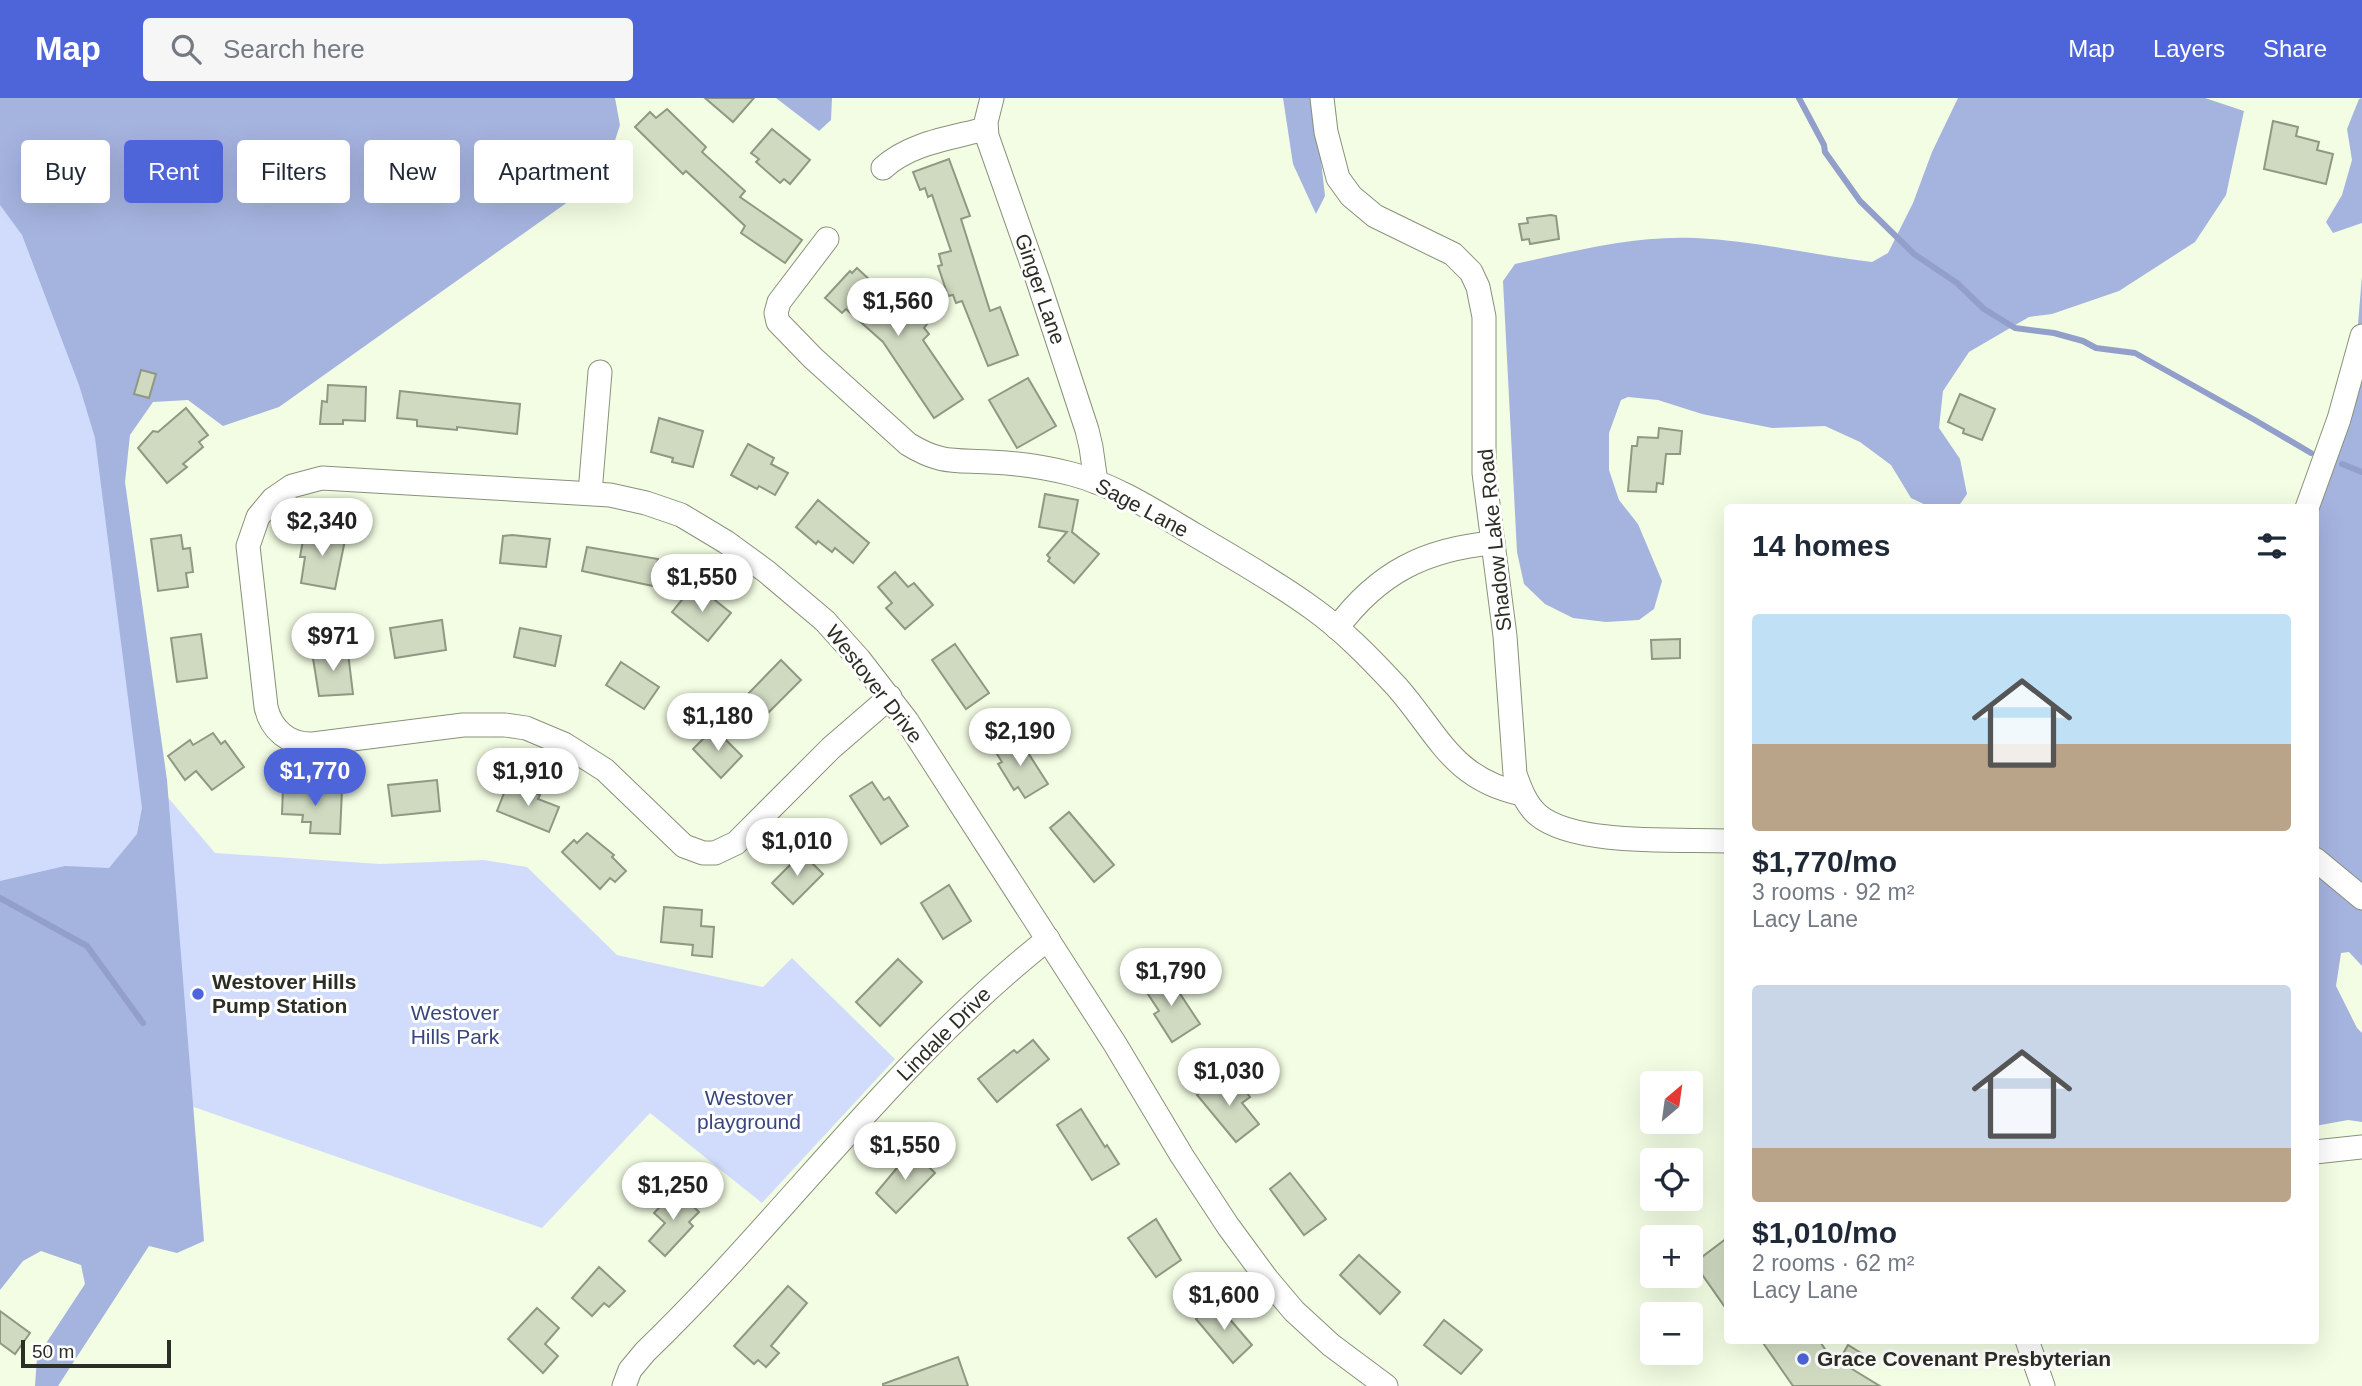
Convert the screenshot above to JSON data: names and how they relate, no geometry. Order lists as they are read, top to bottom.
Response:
{
  "streets": {
    "street": [
      "Ginger Lane",
      "Sage Lane",
      "Shadow Lake Road",
      "Westover Drive",
      "Lindale Drive"
    ]
  },
  "crossings": [
    ["Ginger Lane", "Sage Lane"],
    ["Sage Lane", "Shadow Lake Road"],
    ["Westover Drive", "Lindale Drive"]
  ],
  "parks": ["Westover Hills Park", "Westover playground"],
  "places": ["Westover Hills Pump Station", "Grace Covenant Presbyterian"],
  "scale_bar": "50 m",
  "north": "top right",
  "page": {
    "header": "Map",
    "search": "Search here",
    "nav": ["Map", "Layers", "Share"],
    "chip": [
      "Buy",
      "Rent",
      "Filters",
      "New",
      "Apartment"
    ],
    "price": [
      "$1,560",
      "$2,340",
      "$1,550",
      "$971",
      "$1,180",
      "$2,190",
      "$1,770",
      "$1,910",
      "$1,010",
      "$1,790",
      "$1,030",
      "$1,550",
      "$1,250",
      "$1,600"
    ],
    "heading": "14 homes",
    "list": [
      {
        "name": "$1,770/mo",
        "note": "3 rooms · 92 m² · Lacy Lane"
      },
      {
        "name": "$1,010/mo",
        "note": "2 rooms · 62 m² · Lacy Lane"
      }
    ],
    "map_buttons": ["+", "−"],
    "scale": "50 m"
  }
}
